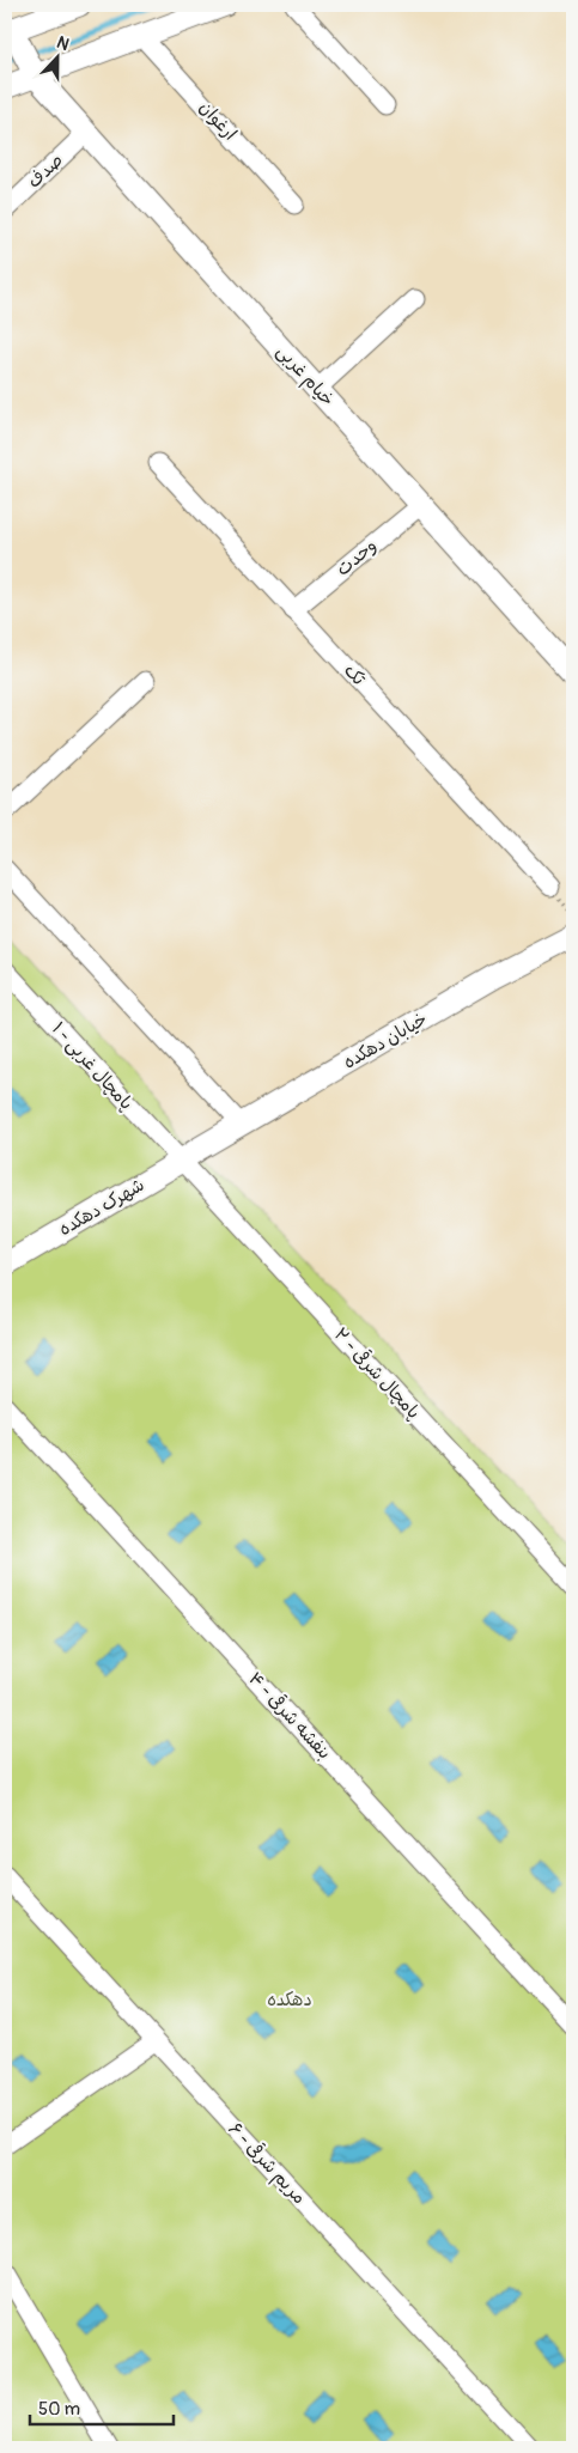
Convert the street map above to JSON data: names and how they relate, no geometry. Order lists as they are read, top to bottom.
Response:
{
  "streets": {
    "street": [
      "ارغوان",
      "صدف",
      "خیام غربی",
      "وحدت",
      "تک",
      "خیابان دهکده",
      "پامچال غربی - ۱",
      "شهرک دهکده",
      "پامچال شرقی - ۲",
      "بنفشه شرقی - ۴",
      "مریم شرقی - ۶"
    ]
  },
  "crossings": [
    ["صدف", "خیام غربی"],
    ["خیام غربی", "وحدت"],
    ["وحدت", "تک"],
    ["خیابان دهکده", "شهرک دهکده"],
    ["پامچال غربی - ۱", "شهرک دهکده"],
    ["پامچال غربی - ۱", "پامچال شرقی - ۲"],
    ["شهرک دهکده", "پامچال شرقی - ۲"]
  ],
  "parks": ["دهکده"],
  "scale_bar": "50 m",
  "north": "top"
}
